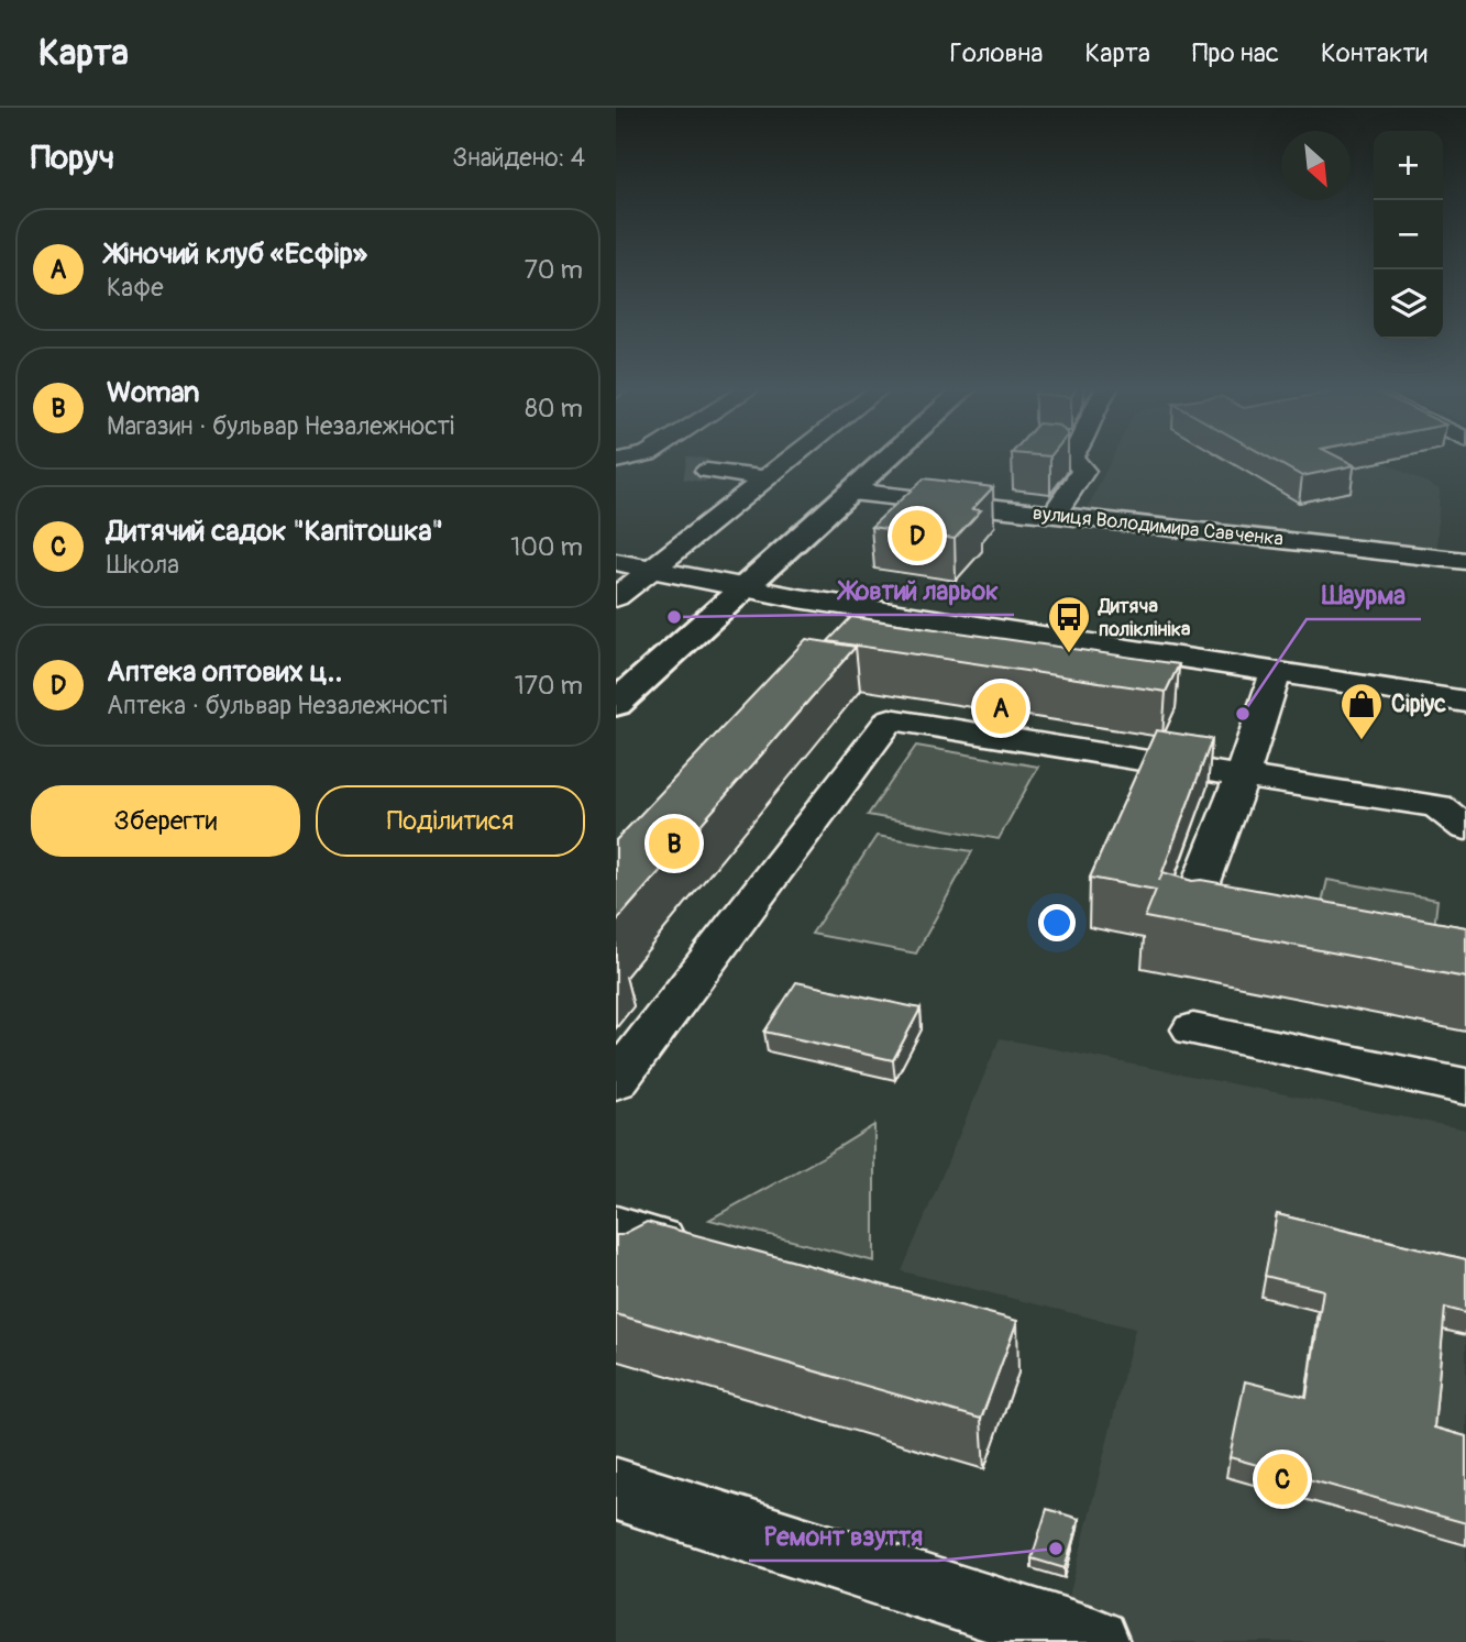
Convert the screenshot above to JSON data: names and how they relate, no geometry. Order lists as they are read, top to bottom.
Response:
{
  "streets": {
    "street": ["вулиця Володимира Савченка"]
  },
  "places": {
    "other": ["Жовтий ларьок", "Шаурма", "Ремонт взуття"],
    "bus stop": ["Дитяча поліклініка"],
    "shop": ["Сіріус"]
  },
  "north": "bottom right",
  "page": {
    "header": "Карта",
    "nav": [
      "Головна",
      "Карта",
      "Про нас",
      "Контакти"
    ],
    "heading": ["Поруч", "Знайдено: 4"],
    "map_buttons": ["+", "−"],
    "list": [
      {
        "mark": "A",
        "name": "Жіночий клуб «Есфір»",
        "note": "Кафе",
        "value": "70 m"
      },
      {
        "mark": "B",
        "name": "Woman",
        "note": "Магазин · бульвар Незалежності",
        "value": "80 m"
      },
      {
        "mark": "C",
        "name": "Дитячий садок \"Капітошка\"",
        "note": "Школа",
        "value": "100 m"
      },
      {
        "mark": "D",
        "name": "Аптека оптових ц‥",
        "note": "Аптека · бульвар Незалежності",
        "value": "170 m"
      }
    ],
    "pins": [
      "D",
      "A",
      "B",
      "C"
    ],
    "buttons": ["Зберегти", "Поділитися"]
  }
}
